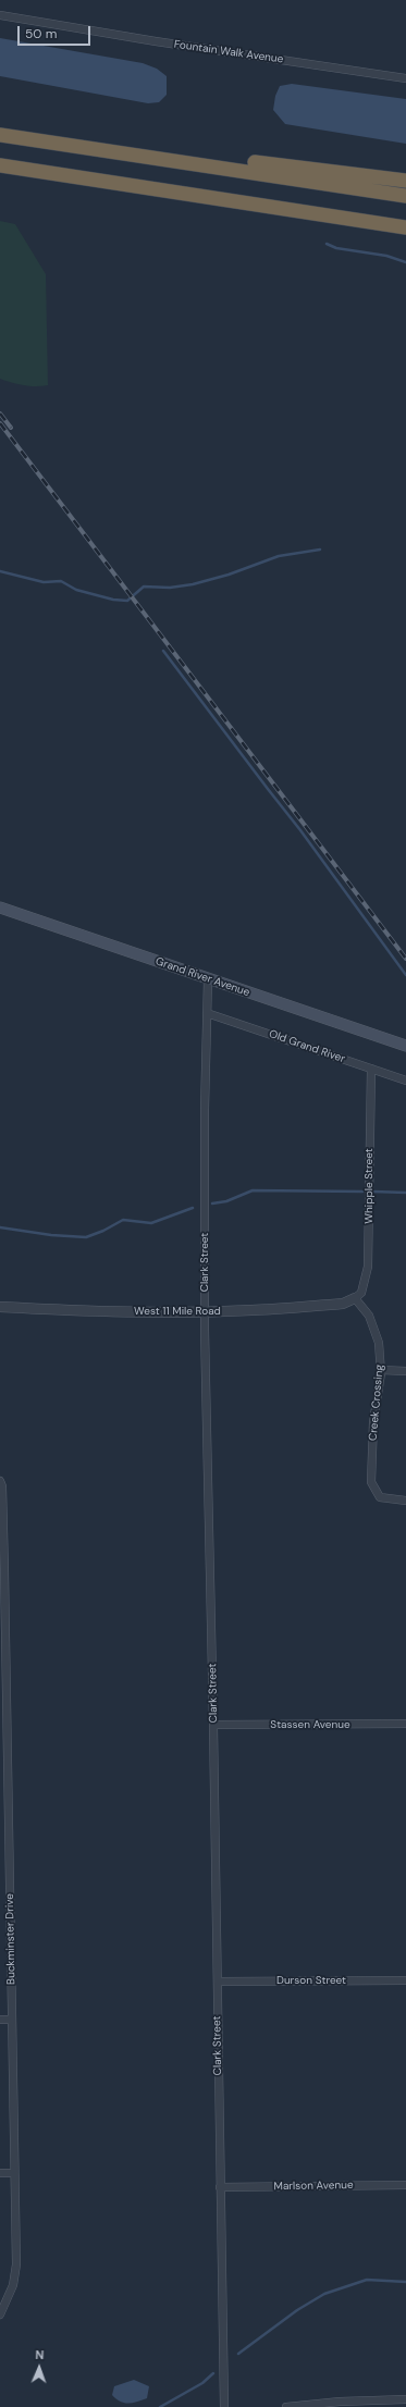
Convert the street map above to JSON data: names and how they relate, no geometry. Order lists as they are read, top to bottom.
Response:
{
  "streets": {
    "main road": ["Grand River Avenue"],
    "street": [
      "Fountain Walk Avenue",
      "Old Grand River",
      "Whipple Street",
      "Clark Street",
      "West 11 Mile Road",
      "Creek Crossing",
      "Stassen Avenue",
      "Buckminster Drive",
      "Durson Street",
      "Marlson Avenue"
    ]
  },
  "crossings": [
    ["Grand River Avenue", "Clark Street"],
    ["Old Grand River", "Whipple Street"],
    ["Old Grand River", "Clark Street"],
    ["Whipple Street", "West 11 Mile Road"],
    ["Whipple Street", "Creek Crossing"],
    ["Clark Street", "West 11 Mile Road"],
    ["Clark Street", "Stassen Avenue"],
    ["Clark Street", "Durson Street"],
    ["Clark Street", "Marlson Avenue"],
    ["West 11 Mile Road", "Creek Crossing"]
  ],
  "scale_bar": "50 m",
  "north": "top"
}
